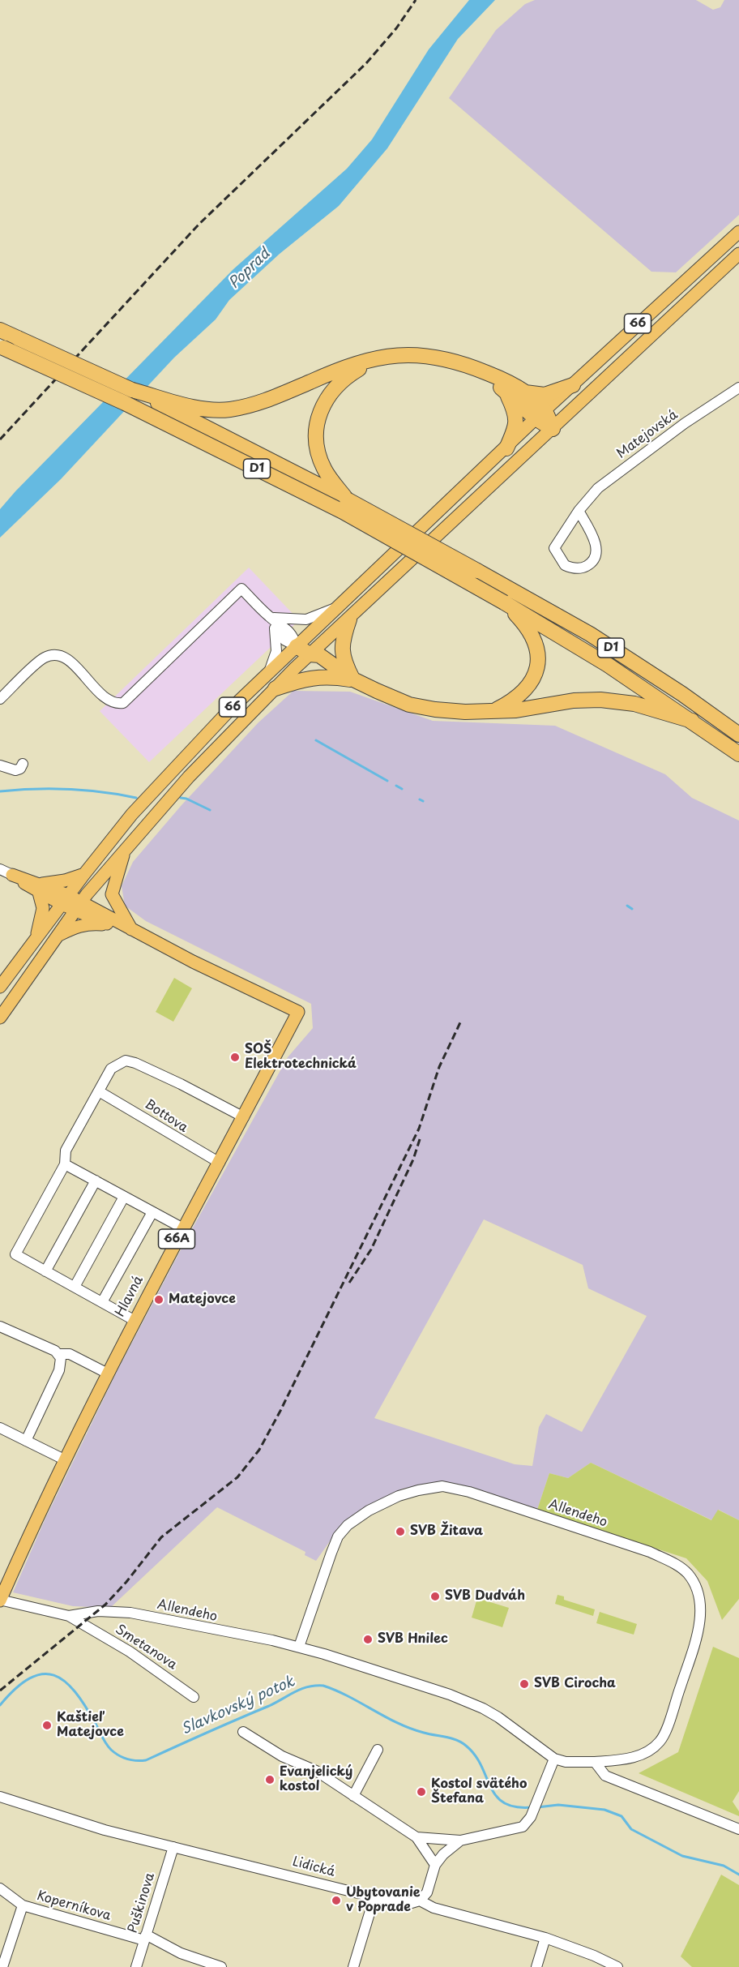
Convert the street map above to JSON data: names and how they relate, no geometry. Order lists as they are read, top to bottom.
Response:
{
  "streets": {
    "highway": ["D1"],
    "main road": ["66", "66A", "Hlavná"],
    "street": [
      "Matejovská",
      "Bottova",
      "Allendeho",
      "Smetanova",
      "Lidická",
      "Puškinova",
      "Koperníkova"
    ]
  },
  "crossings": [
    ["Bottova", "Hlavná"],
    ["Allendeho", "Smetanova"],
    ["Lidická", "Puškinova"],
    ["Puškinova", "Koperníkova"]
  ],
  "water": ["Poprad", "Slavkovský potok"],
  "places": [
    "SOŠ Elektrotechnická",
    "Matejovce",
    "SVB Žitava",
    "SVB Dudváh",
    "SVB Hnilec",
    "SVB Cirocha",
    "Kaštieľ Matejovce",
    "Evanjelický kostol",
    "Kostol svätého Štefana",
    "Ubytovanie v Poprade"
  ]
}
